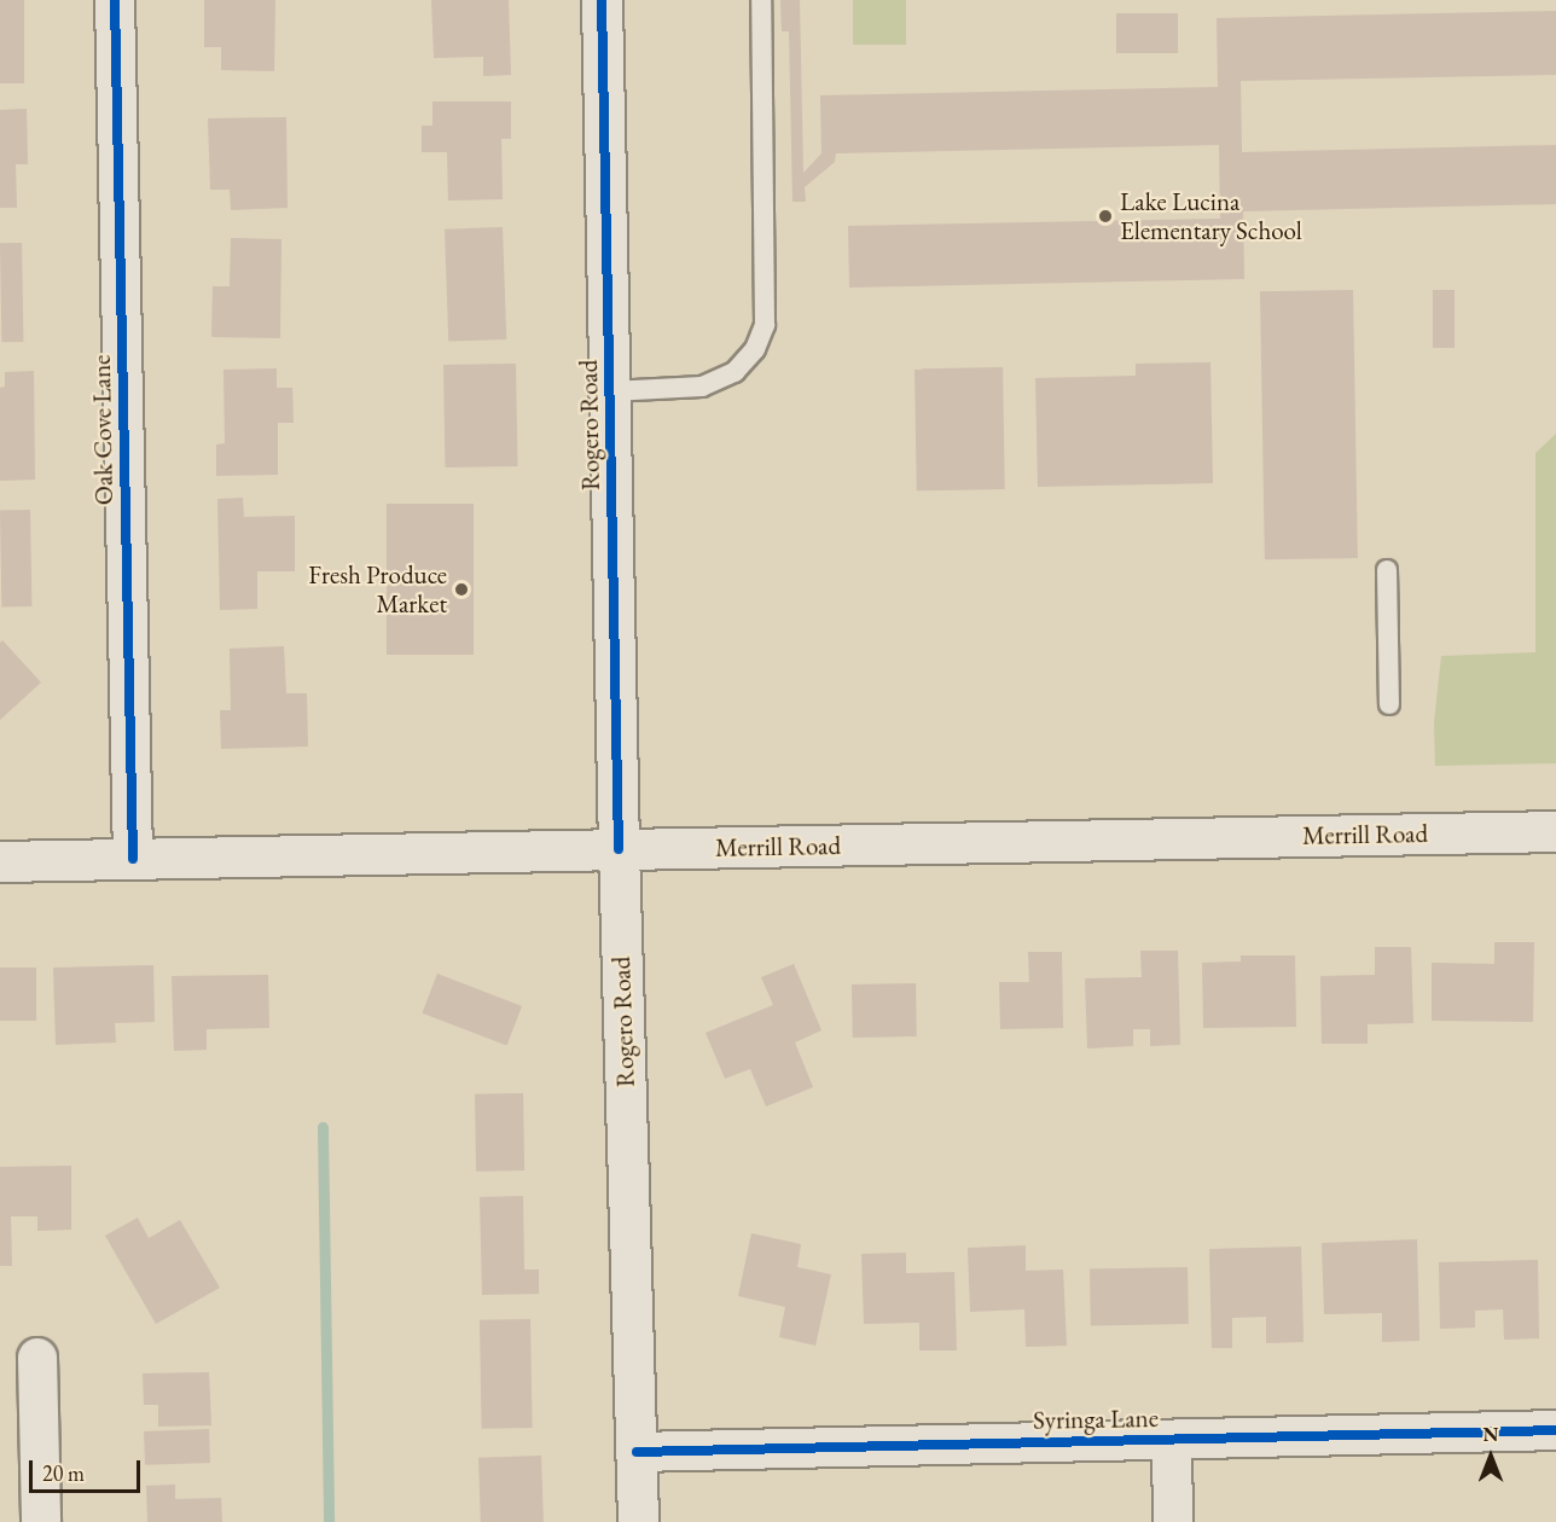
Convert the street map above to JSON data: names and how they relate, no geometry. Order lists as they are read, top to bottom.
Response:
{
  "streets": {
    "main road": ["Rogero Road", "Merrill Road"],
    "street": ["Oak Cove Lane", "Syringa Lane"]
  },
  "crossings": [
    ["Rogero Road", "Merrill Road"],
    ["Rogero Road", "Syringa Lane"],
    ["Oak Cove Lane", "Merrill Road"]
  ],
  "places": ["Lake Lucina Elementary School", "Fresh Produce Market"],
  "scale_bar": "20 m",
  "north": "top"
}
